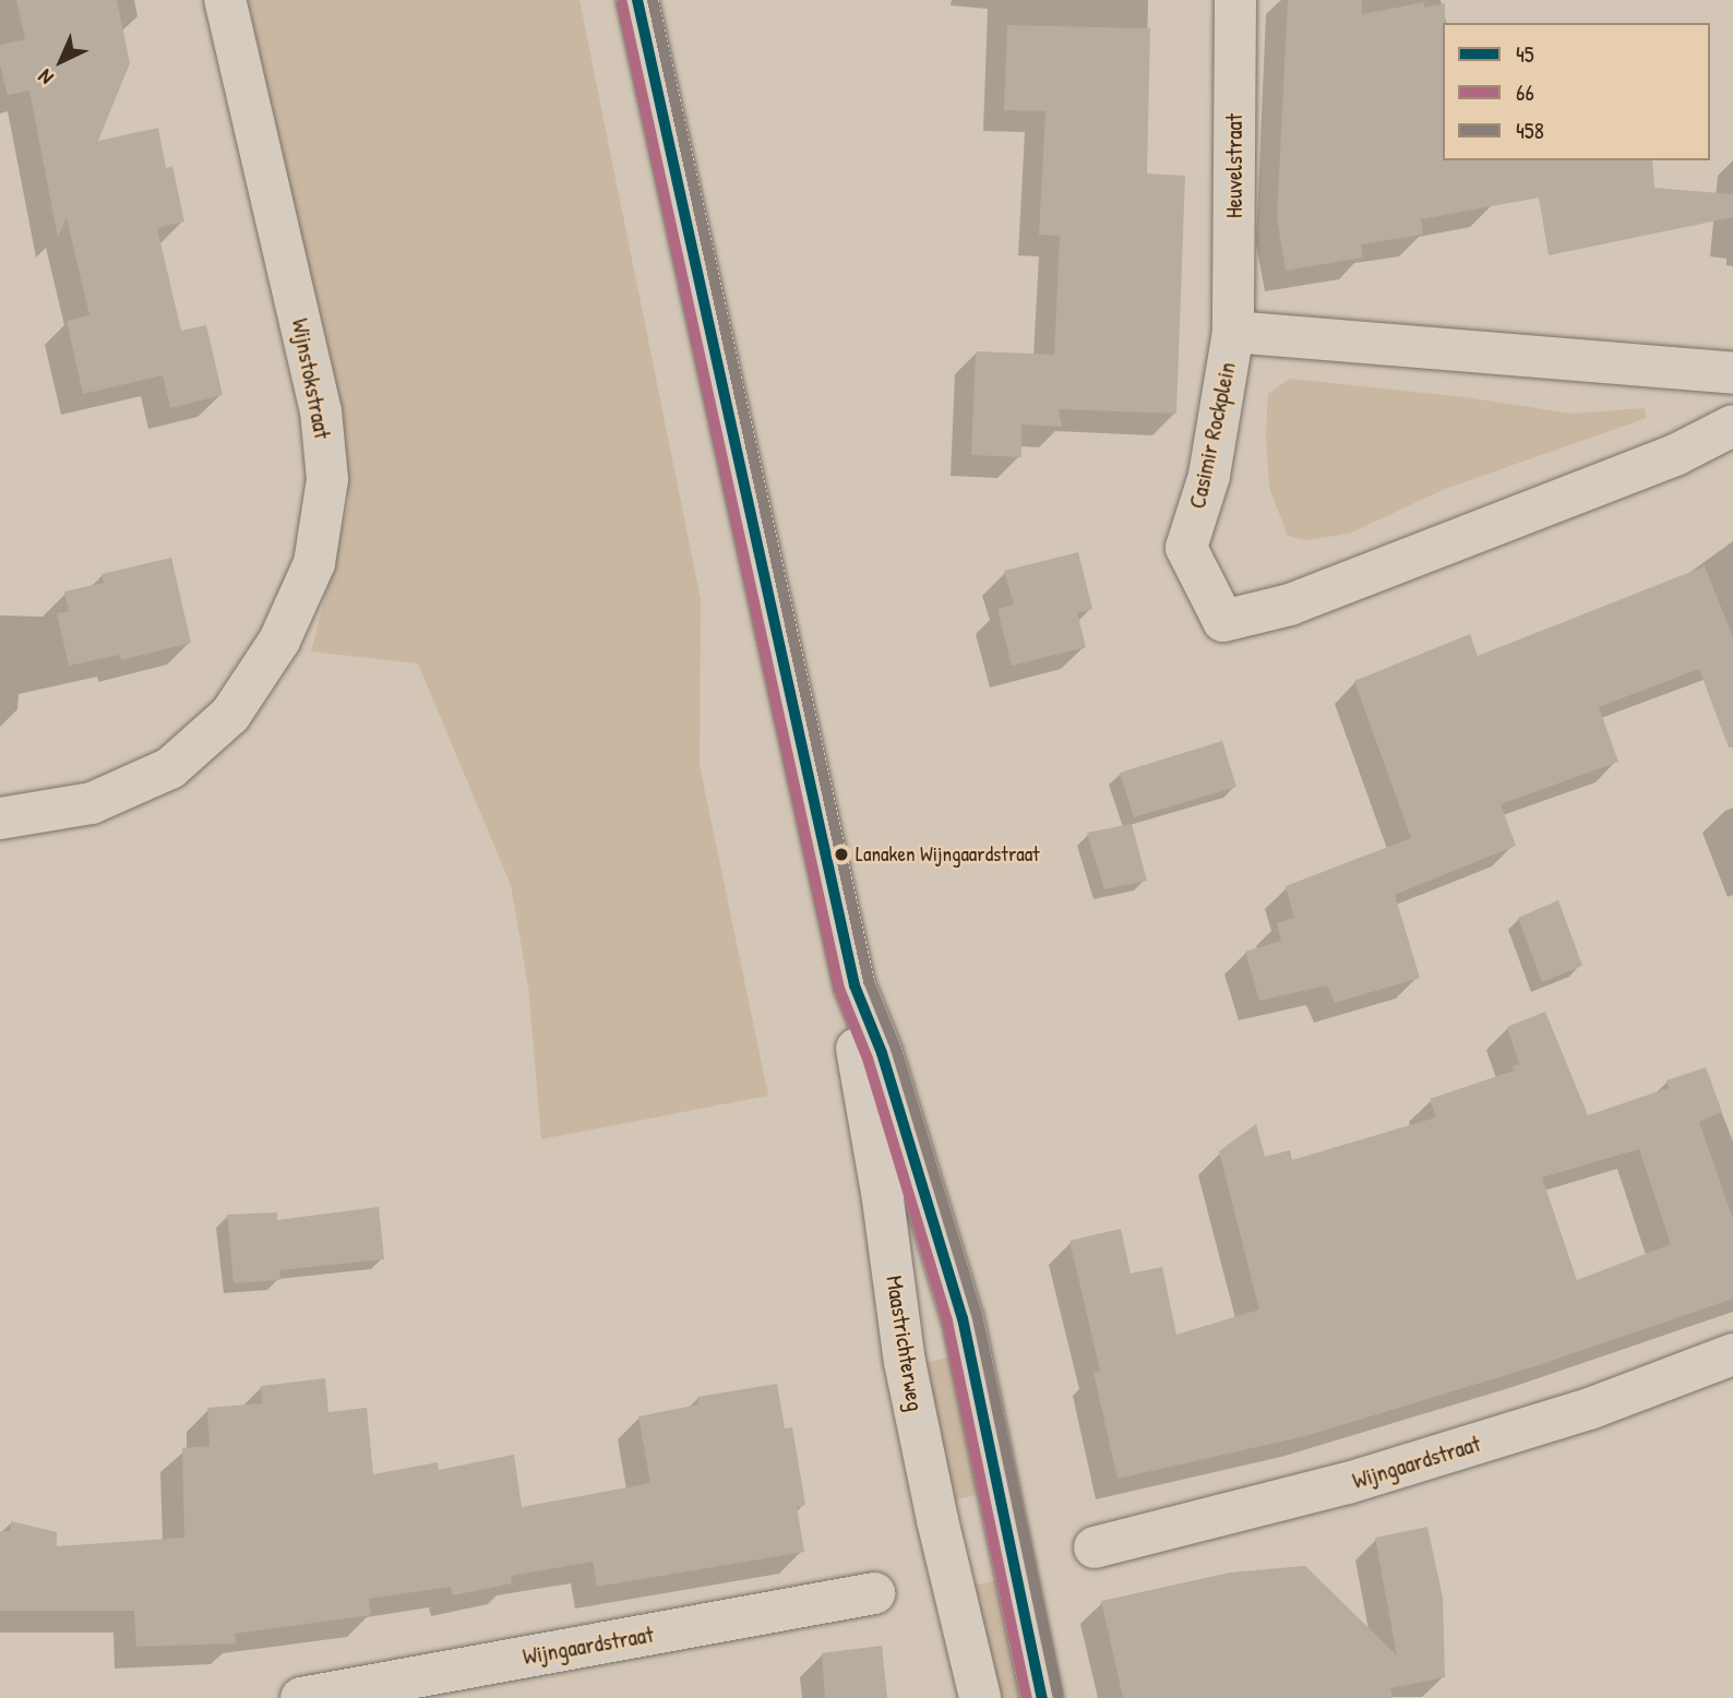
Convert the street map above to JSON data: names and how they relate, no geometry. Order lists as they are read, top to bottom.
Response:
{
  "streets": {
    "street": [
      "Heuvelstraat",
      "Wijnstokstraat",
      "Casimir Rockplein",
      "Maastrichterweg",
      "Wijngaardstraat"
    ]
  },
  "crossings": [
    ["Heuvelstraat", "Casimir Rockplein"]
  ],
  "places": ["Lanaken Wijngaardstraat"],
  "lines": ["transit line 45", "transit line 458", "transit line 66"],
  "legend": ["45", "66", "458"],
  "north": "bottom left"
}
